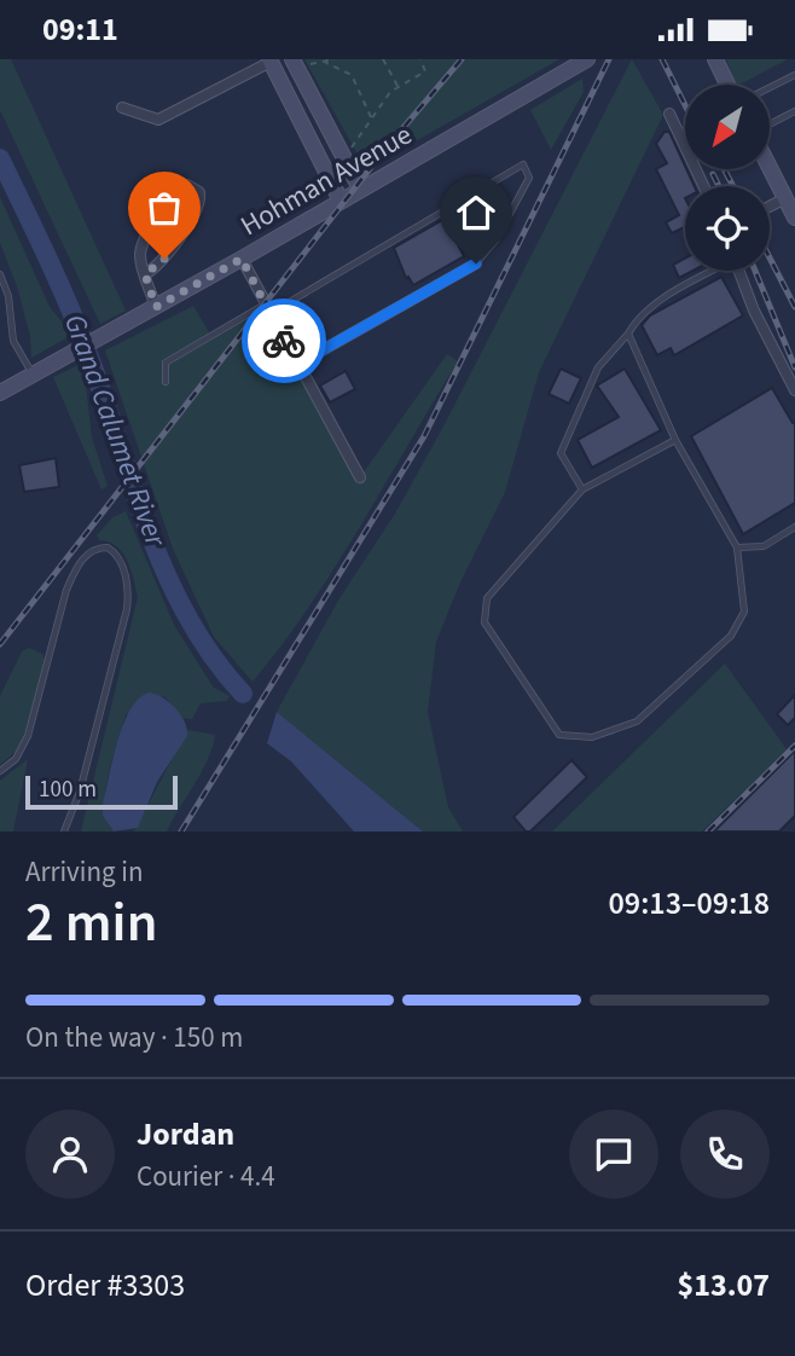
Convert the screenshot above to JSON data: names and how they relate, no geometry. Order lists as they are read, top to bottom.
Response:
{
  "streets": {
    "main road": ["Hohman Avenue"]
  },
  "water": ["Grand Calumet River"],
  "scale_bar": "100 m",
  "north": "bottom left",
  "page": {
    "status": "09:11",
    "scale": "100 m",
    "heading": ["2 min", "Arriving in", "09:13–09:18"],
    "panel": [
      "Jordan",
      "Courier · 4.4",
      "Order #3303",
      "$13.07"
    ],
    "bar": "On the way · 150 m"
  }
}
